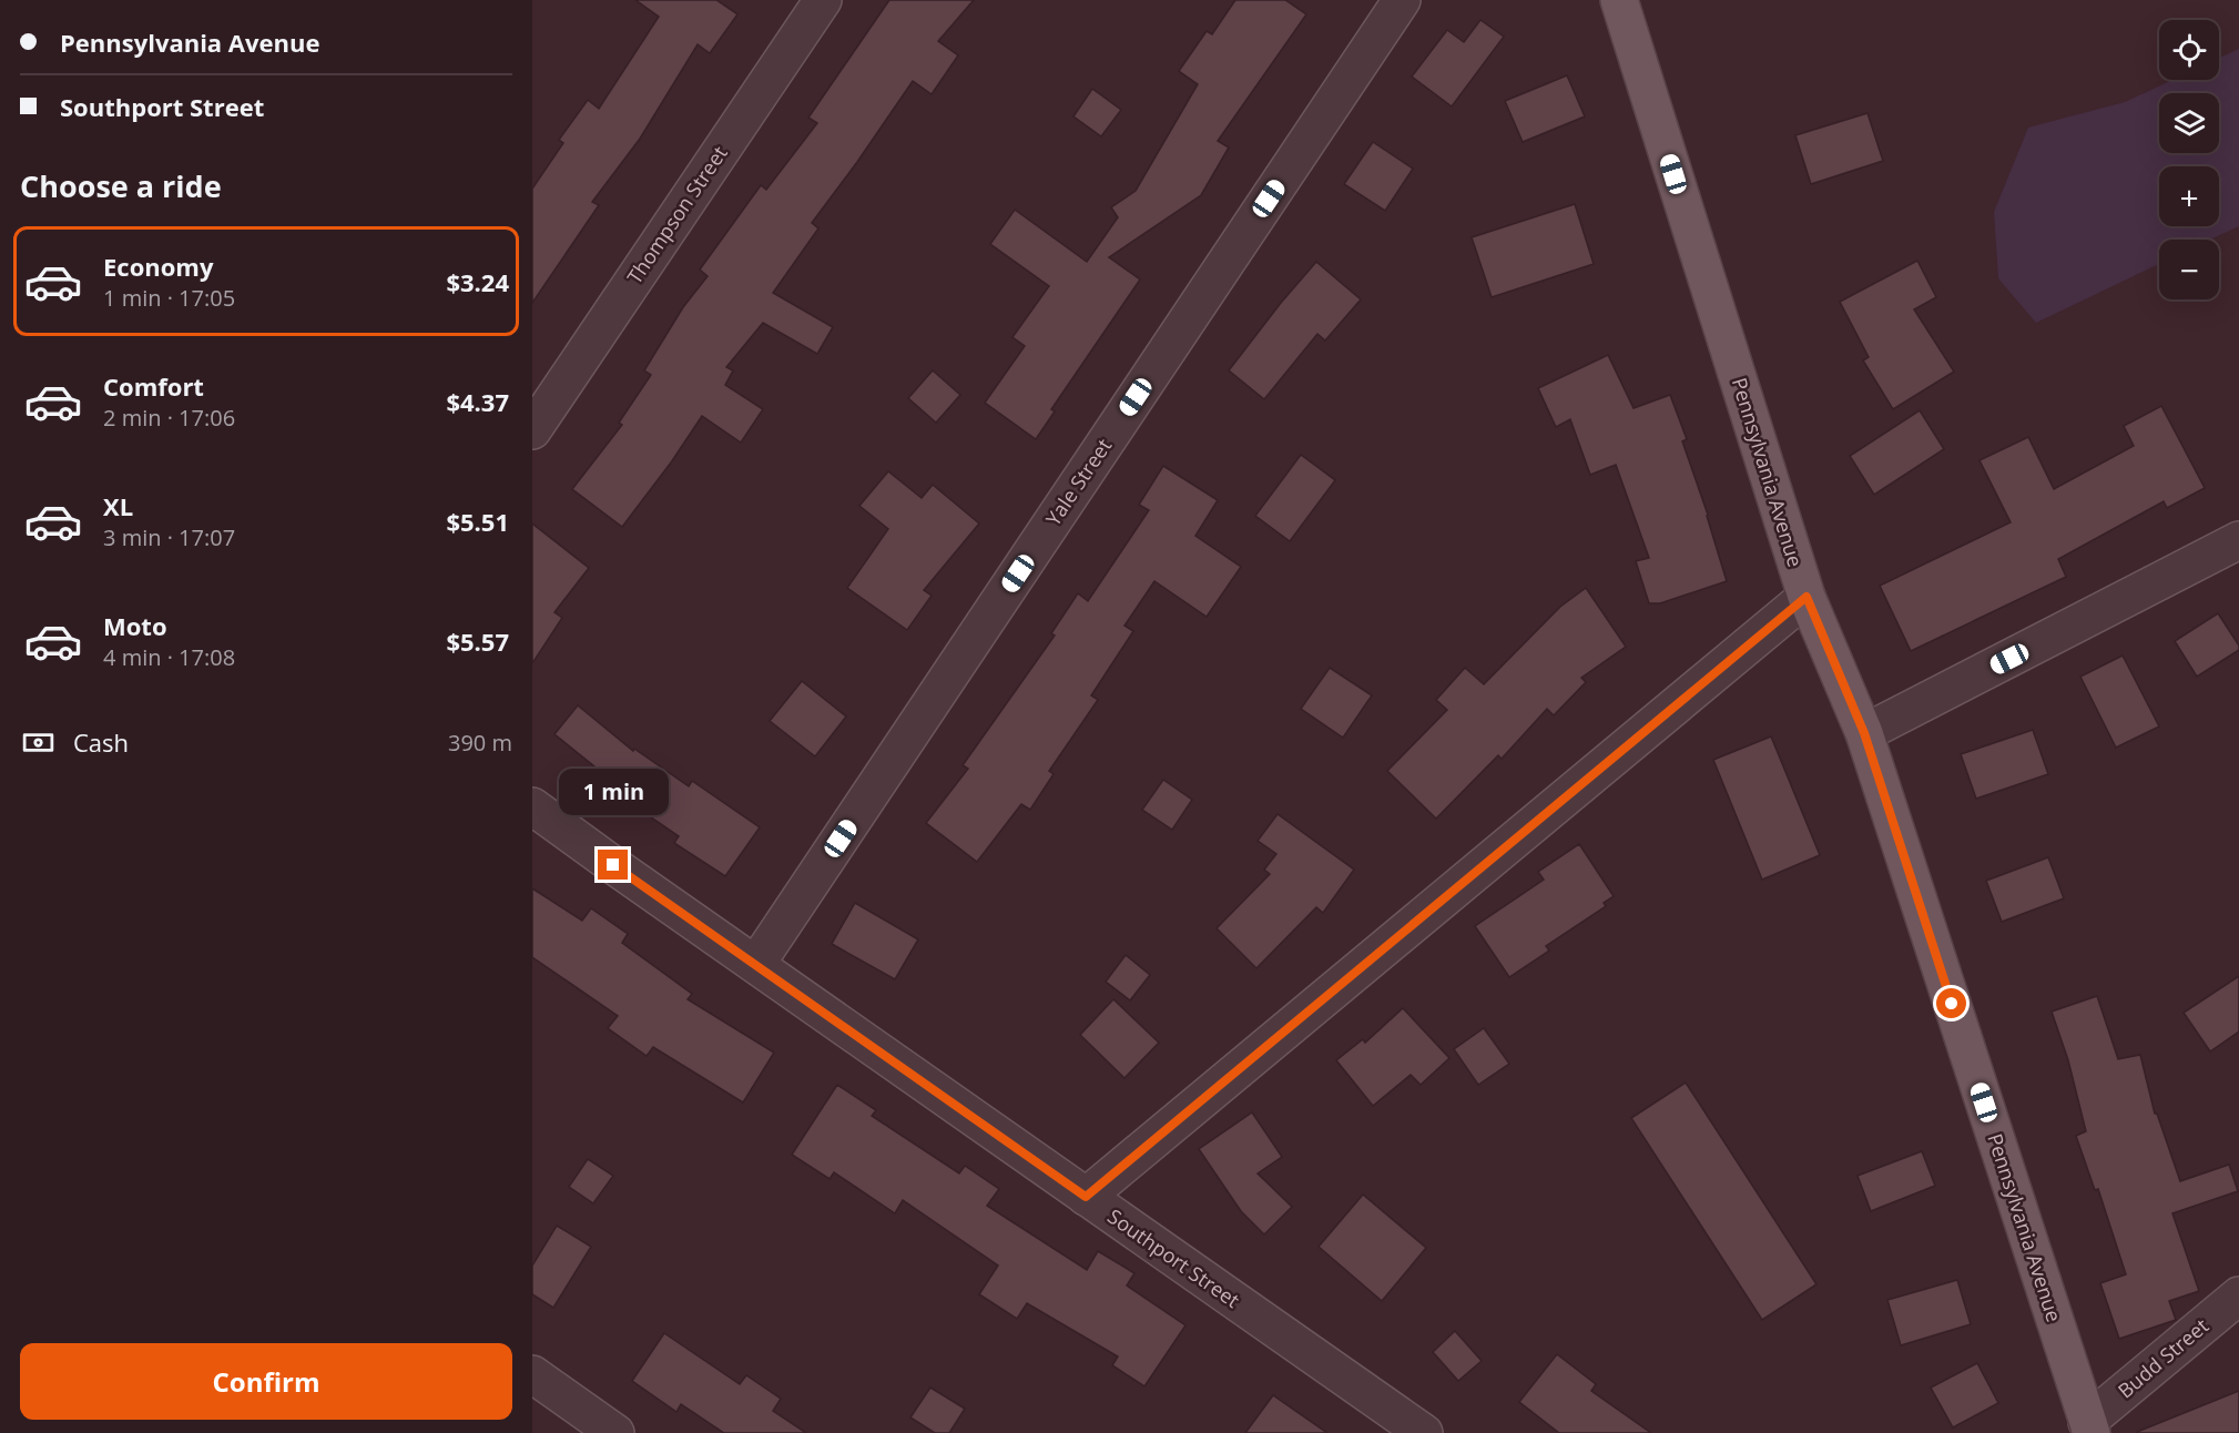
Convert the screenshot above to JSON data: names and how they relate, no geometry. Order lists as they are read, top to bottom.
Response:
{
  "streets": {
    "main road": ["Pennsylvania Avenue"],
    "street": [
      "Thompson Street",
      "Yale Street",
      "Southport Street",
      "Budd Street"
    ]
  },
  "crossings": [
    ["Pennsylvania Avenue", "Budd Street"],
    ["Yale Street", "Southport Street"]
  ],
  "page": {
    "banner": ["Pennsylvania Avenue", "Southport Street"],
    "map_buttons": ["+", "−"],
    "heading": "Choose a ride",
    "list": [
      {
        "name": "Economy",
        "note": "1 min · 17:05",
        "value": "$3.24"
      },
      {
        "name": "Comfort",
        "note": "2 min · 17:06",
        "value": "$4.37"
      },
      {
        "name": "XL",
        "note": "3 min · 17:07",
        "value": "$5.51"
      },
      {
        "name": "Moto",
        "note": "4 min · 17:08",
        "value": "$5.57"
      }
    ],
    "pay": ["Cash", "390 m"],
    "bubble": "1 min",
    "buttons": "Confirm"
  }
}
